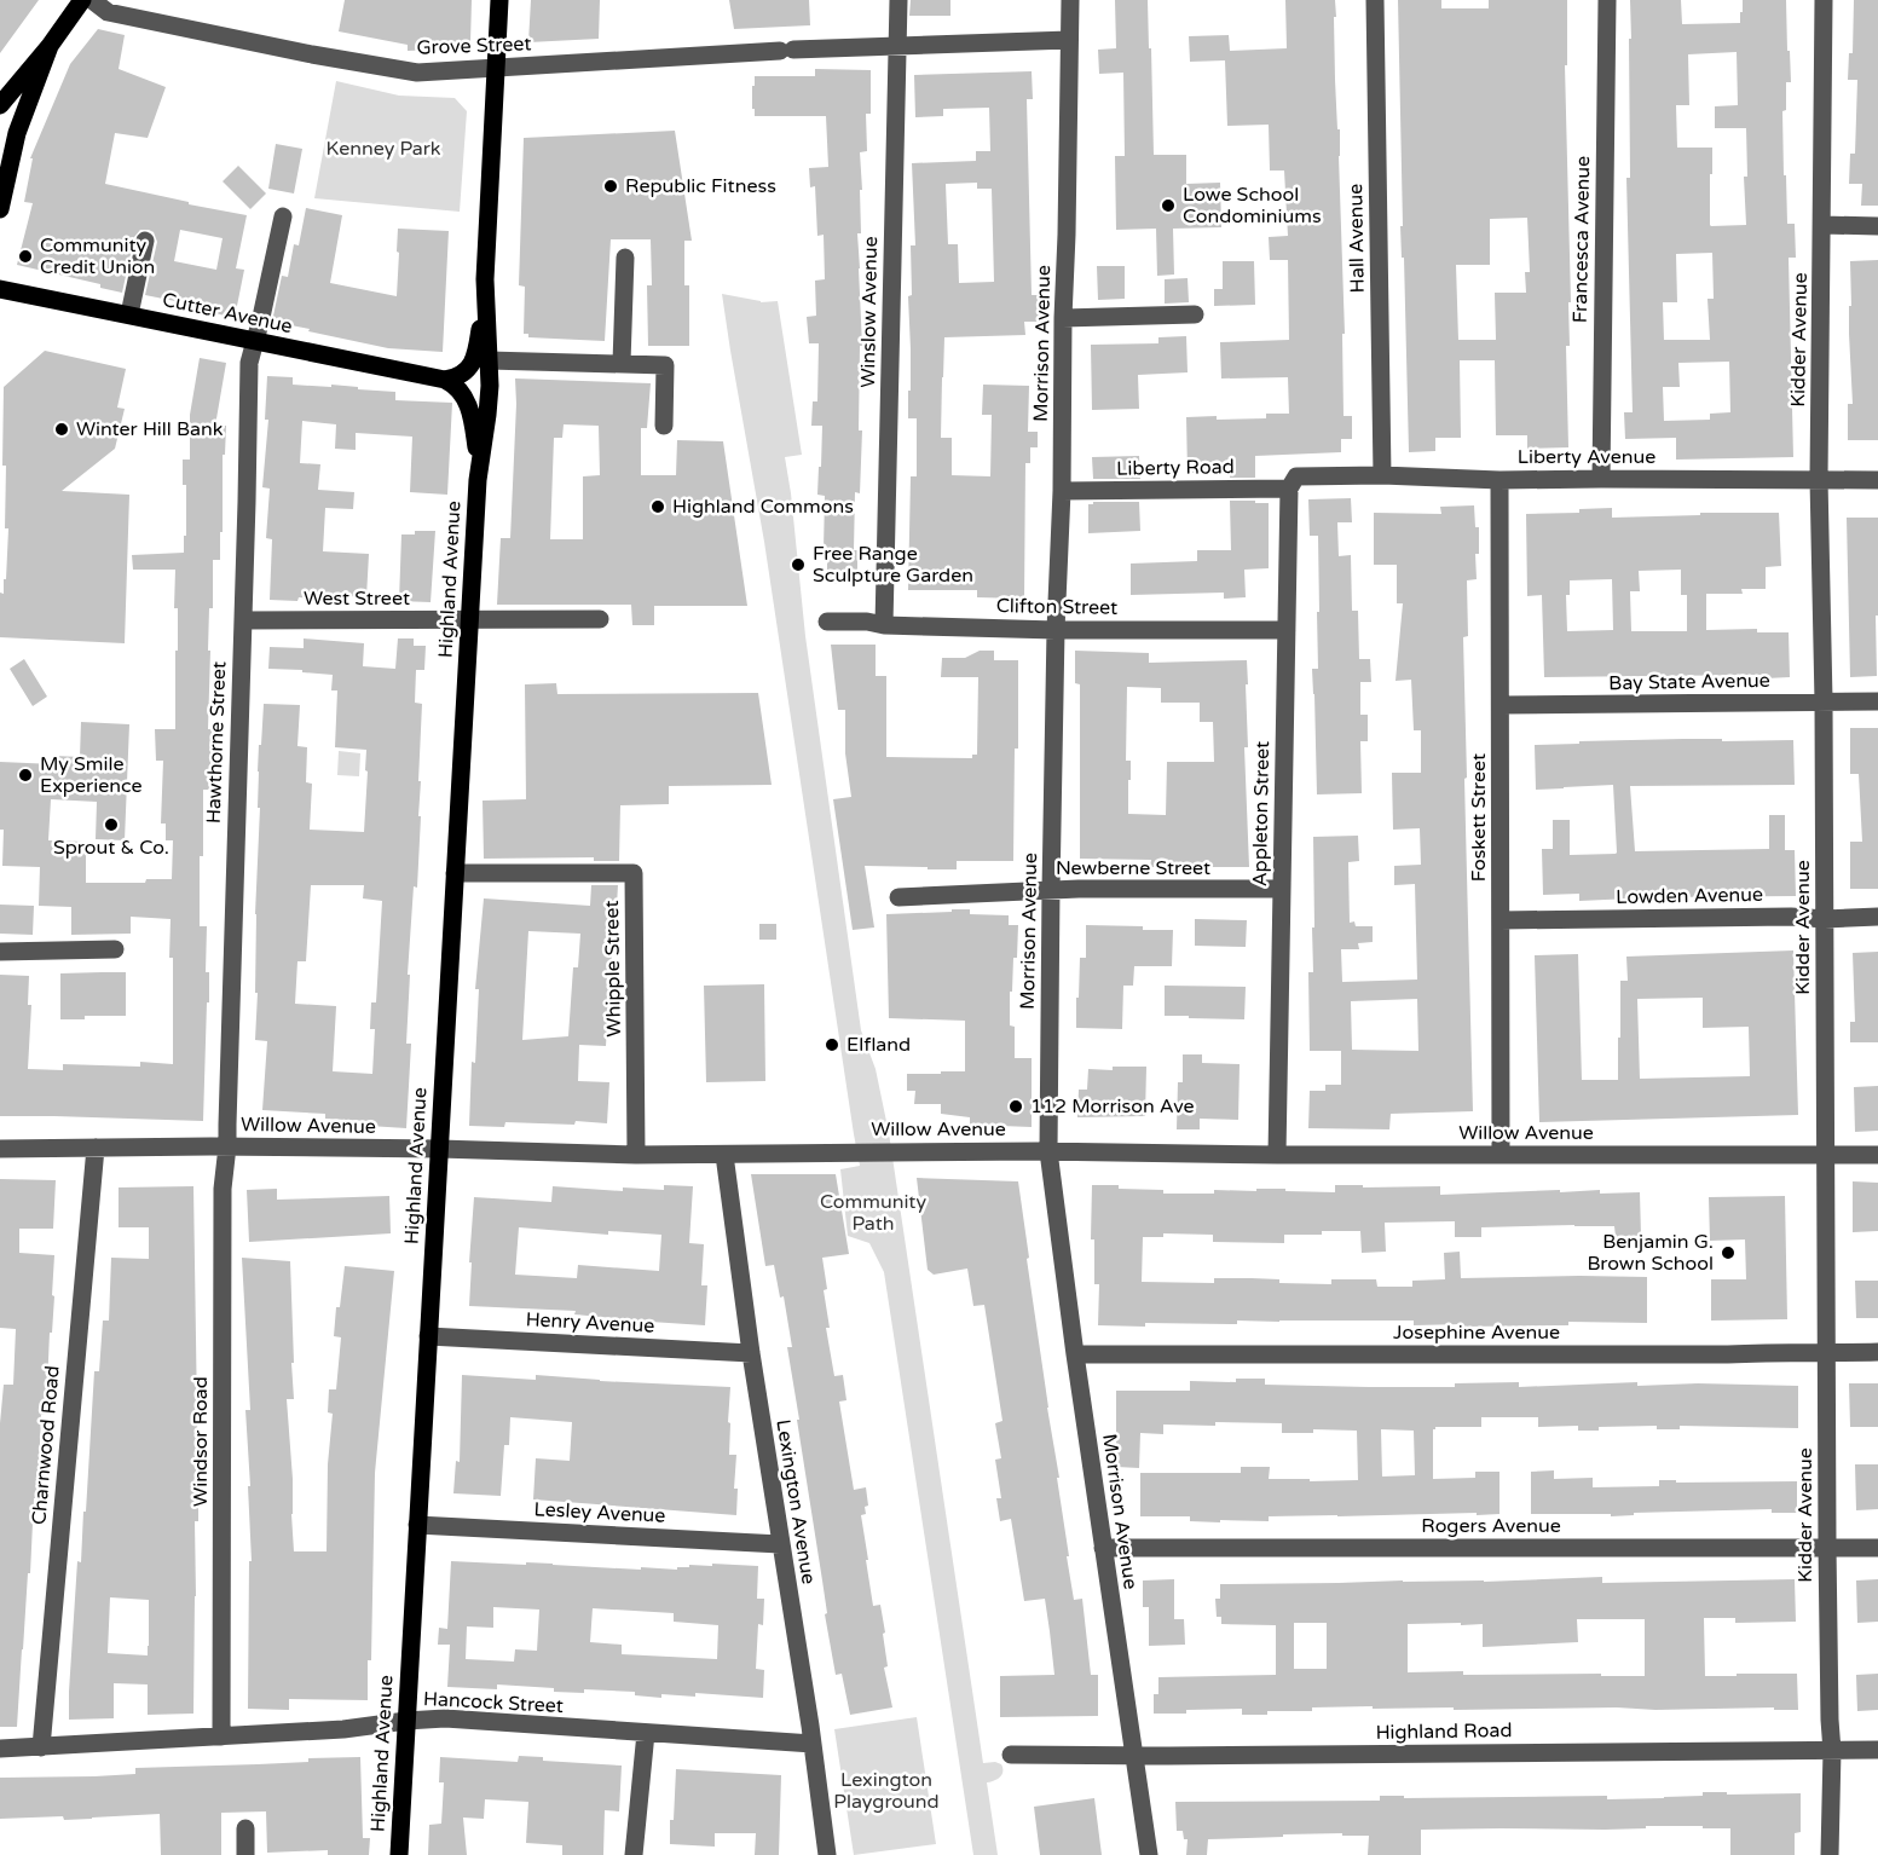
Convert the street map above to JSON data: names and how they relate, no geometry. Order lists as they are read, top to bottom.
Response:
{
  "streets": {
    "main road": ["Cutter Avenue", "Highland Avenue"],
    "street": [
      "Grove Street",
      "Hall Avenue",
      "Francesca Avenue",
      "Winslow Avenue",
      "Kidder Avenue",
      "Morrison Avenue",
      "Liberty Avenue",
      "Liberty Road",
      "West Street",
      "Clifton Street",
      "Bay State Avenue",
      "Hawthorne Street",
      "Appleton Street",
      "Foskett Street",
      "Newberne Street",
      "Lowden Avenue",
      "Whipple Street",
      "Willow Avenue",
      "Henry Avenue",
      "Josephine Avenue",
      "Windsor Road",
      "Charnwood Road",
      "Lexington Avenue",
      "Lesley Avenue",
      "Rogers Avenue",
      "Hancock Street",
      "Highland Road"
    ]
  },
  "crossings": [
    ["Grove Street", "Winslow Avenue"],
    ["Grove Street", "Morrison Avenue"],
    ["Grove Street", "Highland Avenue"],
    ["Hall Avenue", "Liberty Avenue"],
    ["Francesca Avenue", "Liberty Avenue"],
    ["Winslow Avenue", "Clifton Street"],
    ["Cutter Avenue", "Highland Avenue"],
    ["Cutter Avenue", "Hawthorne Street"],
    ["Kidder Avenue", "Liberty Avenue"],
    ["Kidder Avenue", "Bay State Avenue"],
    ["Kidder Avenue", "Lowden Avenue"],
    ["Kidder Avenue", "Willow Avenue"],
    ["Kidder Avenue", "Josephine Avenue"],
    ["Kidder Avenue", "Rogers Avenue"],
    ["Kidder Avenue", "Highland Road"],
    ["Morrison Avenue", "Liberty Road"],
    ["Morrison Avenue", "Clifton Street"],
    ["Morrison Avenue", "Newberne Street"],
    ["Morrison Avenue", "Willow Avenue"],
    ["Morrison Avenue", "Josephine Avenue"],
    ["Morrison Avenue", "Rogers Avenue"],
    ["Morrison Avenue", "Highland Road"],
    ["Liberty Avenue", "Liberty Road"],
    ["Liberty Avenue", "Appleton Street"],
    ["Liberty Avenue", "Foskett Street"],
    ["Liberty Road", "Appleton Street"],
    ["Highland Avenue", "West Street"],
    ["Highland Avenue", "Whipple Street"],
    ["Highland Avenue", "Willow Avenue"],
    ["Highland Avenue", "Henry Avenue"],
    ["Highland Avenue", "Lesley Avenue"],
    ["Highland Avenue", "Hancock Street"],
    ["West Street", "Hawthorne Street"],
    ["Clifton Street", "Appleton Street"],
    ["Bay State Avenue", "Foskett Street"],
    ["Hawthorne Street", "Willow Avenue"],
    ["Hawthorne Street", "Windsor Road"],
    ["Appleton Street", "Newberne Street"],
    ["Appleton Street", "Willow Avenue"],
    ["Foskett Street", "Lowden Avenue"],
    ["Foskett Street", "Willow Avenue"],
    ["Whipple Street", "Willow Avenue"],
    ["Willow Avenue", "Windsor Road"],
    ["Willow Avenue", "Charnwood Road"],
    ["Willow Avenue", "Lexington Avenue"],
    ["Henry Avenue", "Lexington Avenue"],
    ["Windsor Road", "Hancock Street"],
    ["Charnwood Road", "Hancock Street"],
    ["Lexington Avenue", "Lesley Avenue"],
    ["Lexington Avenue", "Hancock Street"]
  ],
  "parks": ["Kenney Park", "Community Path", "Lexington Playground"],
  "places": [
    "Republic Fitness",
    "Lowe School Condominiums",
    "Community Credit Union",
    "Winter Hill Bank",
    "Highland Commons",
    "Free Range Sculpture Garden",
    "My Smile Experience",
    "Sprout & Co.",
    "Elfland",
    "112 Morrison Ave",
    "Benjamin G. Brown School"
  ]
}
